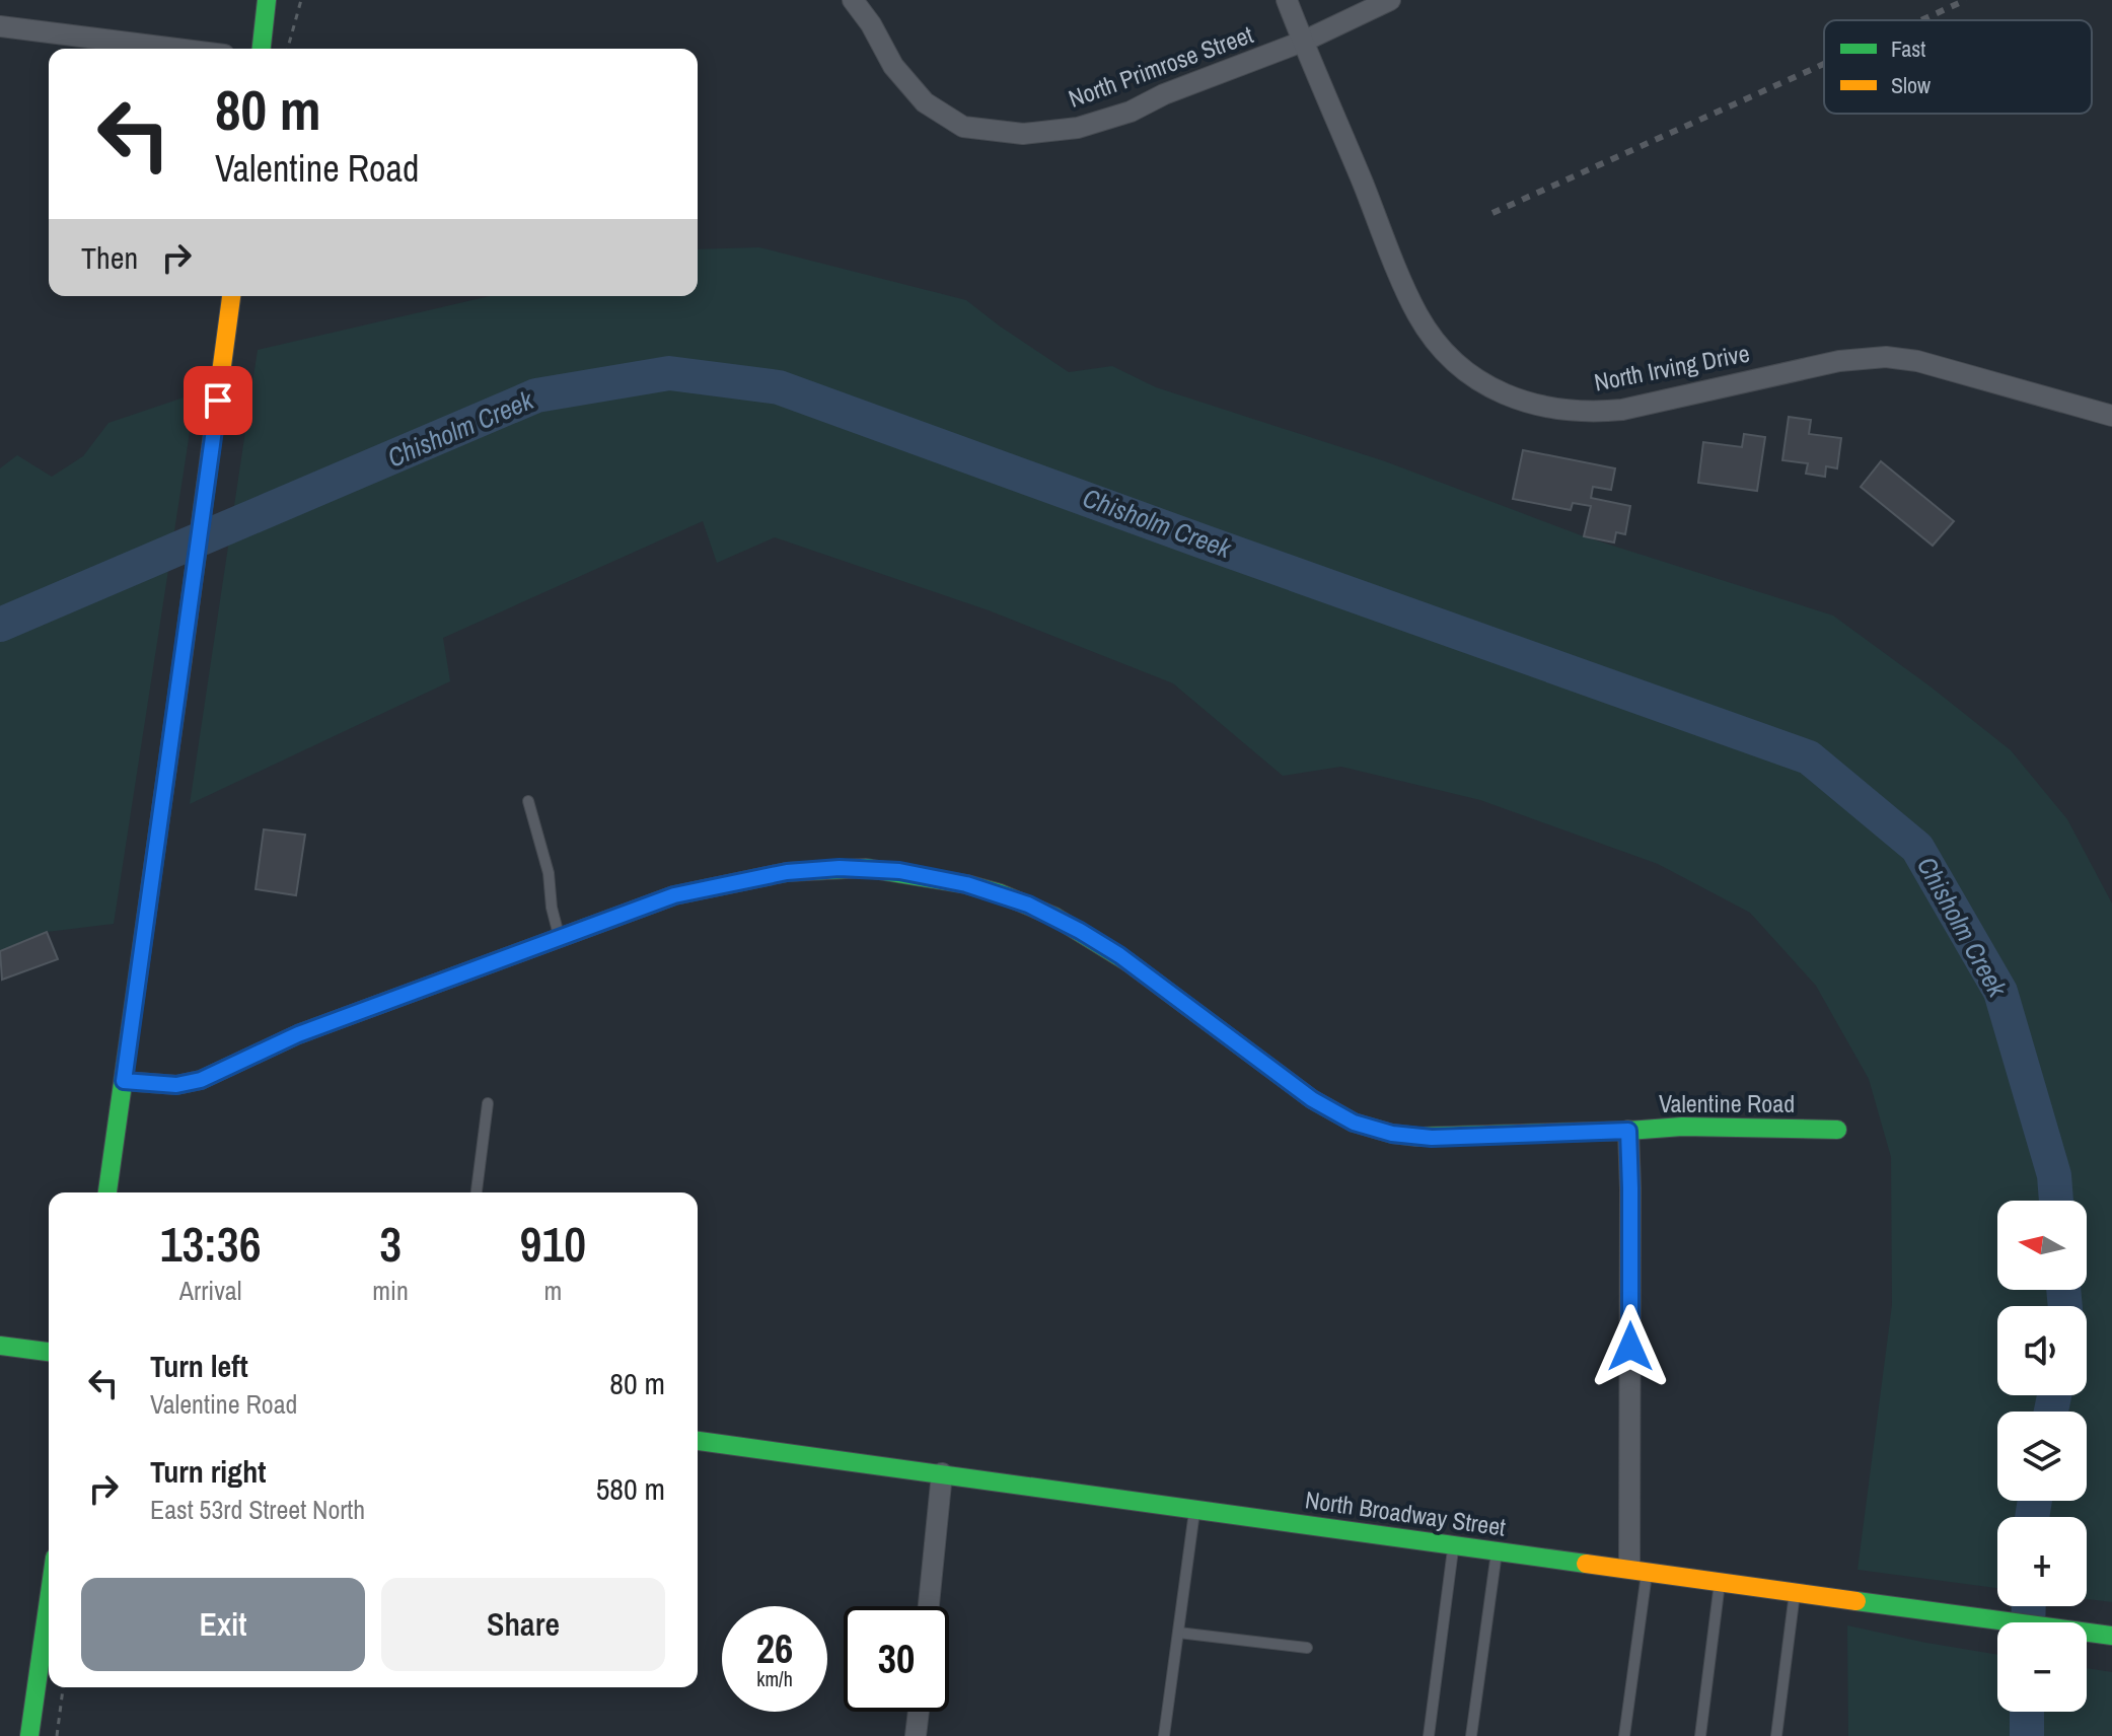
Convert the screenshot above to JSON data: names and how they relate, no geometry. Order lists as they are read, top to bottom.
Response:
{
  "streets": {
    "main road": ["Valentine Road", "North Broadway Street"],
    "street": ["North Primrose Street", "North Irving Drive"]
  },
  "crossings": [
    ["North Primrose Street", "North Irving Drive"]
  ],
  "water": ["Chisholm Creek"],
  "legend": ["Fast", "Slow"],
  "north": "left",
  "page": {
    "turn": ["80 m", "Valentine Road"],
    "then": "Then",
    "eta": [
      "13:36",
      "Arrival",
      "3",
      "min",
      "910",
      "m"
    ],
    "map_buttons": ["+", "−"],
    "list": [
      {
        "name": "Turn left",
        "note": "Valentine Road",
        "value": "80 m"
      },
      {
        "name": "Turn right",
        "note": "East 53rd Street North",
        "value": "580 m"
      }
    ],
    "buttons": ["Exit", "Share"],
    "speed": "26 km/h",
    "limit": "30"
  }
}
